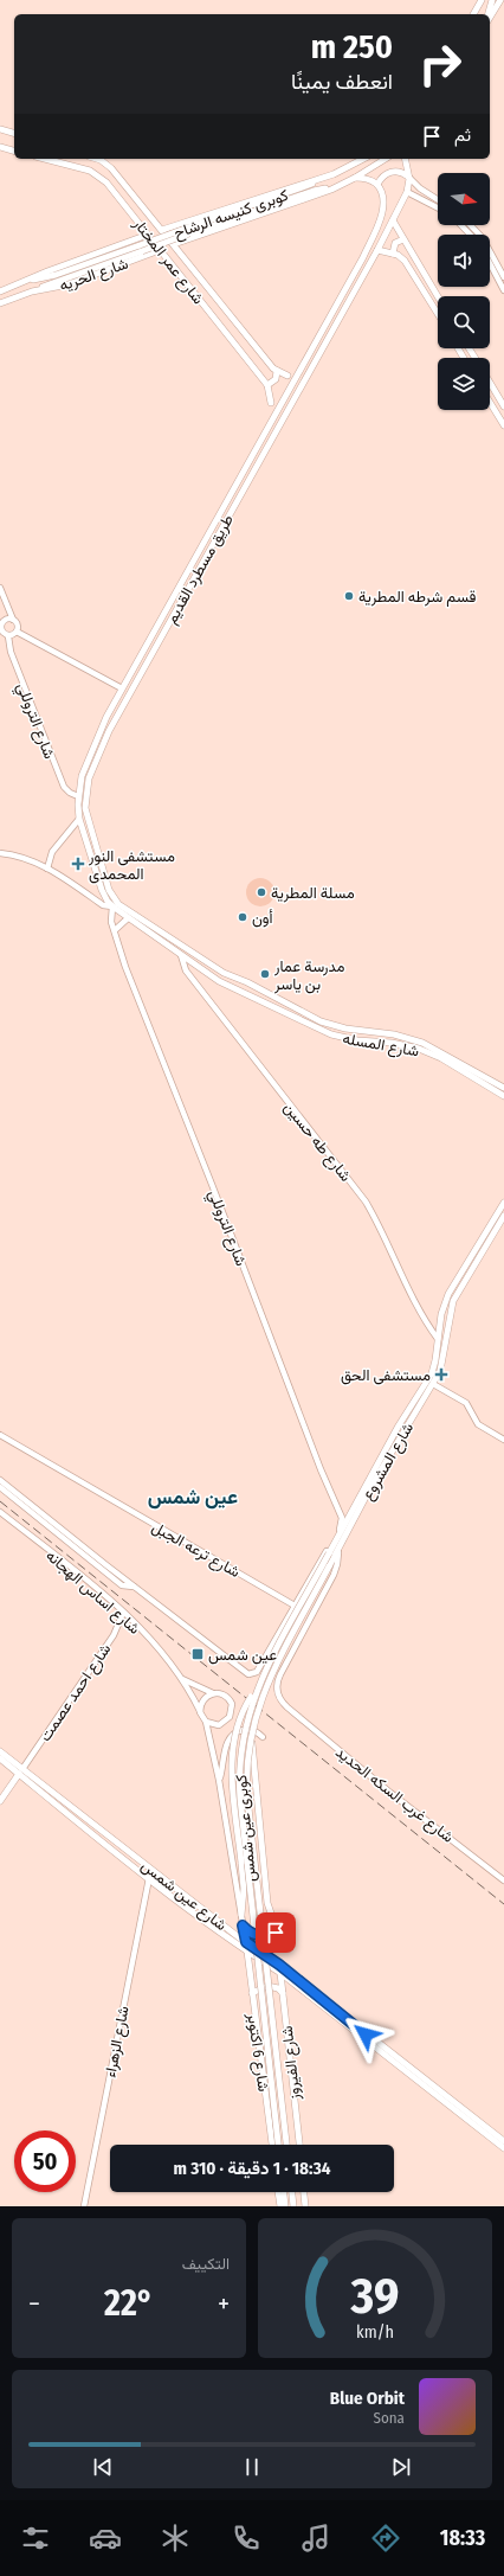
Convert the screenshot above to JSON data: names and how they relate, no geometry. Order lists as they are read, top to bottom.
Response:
{
  "streets": {
    "main road": [
      "كوبرى كنيسه الرشاح",
      "شارع عمر المختار",
      "شارع الحريه",
      "طريق مسطرد القديم",
      "شارع المسله",
      "شارع المشروع",
      "شارع احمد عصمت",
      "كوبرى عين شمس",
      "شارع عين شمس",
      "شارع 6 اكتوبر",
      "شارع الفيروز"
    ],
    "street": [
      "شارع التروللي",
      "شارع طه حسين",
      "شارع ترعه الجبل",
      "شارع اساس الهجانه",
      "شارع غرب السكه الحديد",
      "شارع الزهراء"
    ]
  },
  "crossings": [
    ["كوبرى كنيسه الرشاح", "شارع الحريه"],
    ["شارع عمر المختار", "شارع الحريه"],
    ["طريق مسطرد القديم", "شارع التروللي"],
    ["طريق مسطرد القديم", "شارع المسله"],
    ["طريق مسطرد القديم", "شارع طه حسين"],
    ["شارع التروللي", "شارع المشروع"],
    ["شارع التروللي", "كوبرى عين شمس"],
    ["شارع المسله", "شارع طه حسين"],
    ["شارع طه حسين", "شارع المشروع"],
    ["شارع المشروع", "شارع ترعه الجبل"],
    ["شارع المشروع", "شارع غرب السكه الحديد"],
    ["شارع المشروع", "كوبرى عين شمس"],
    ["شارع اساس الهجانه", "شارع احمد عصمت"],
    ["شارع احمد عصمت", "شارع عين شمس"],
    ["شارع عين شمس", "شارع الزهراء"],
    ["شارع عين شمس", "شارع 6 اكتوبر"],
    ["شارع عين شمس", "شارع الفيروز"]
  ],
  "districts": ["عين شمس"],
  "places": {
    "other": [
      "قسم شرطه المطرية",
      "مسلة المطرية",
      "أون",
      "مدرسة عمار بن ياسر"
    ],
    "health": ["مستشفى النور المحمدى", "مستشفى الحق"],
    "transit": ["عين شمس"]
  },
  "north": "right",
  "page": {
    "turn": ["250 m", "انعطف يمينًا"],
    "then": "ثم",
    "limit": "50",
    "trip": "18:34 · 1 دقيقة · 310 m",
    "tile": "التكييف",
    "heat": ["−", "22°", "+"],
    "song": ["Blue Orbit", "Sona"],
    "tabs": "18:33",
    "gauge": ["39", "km/h"]
  }
}
